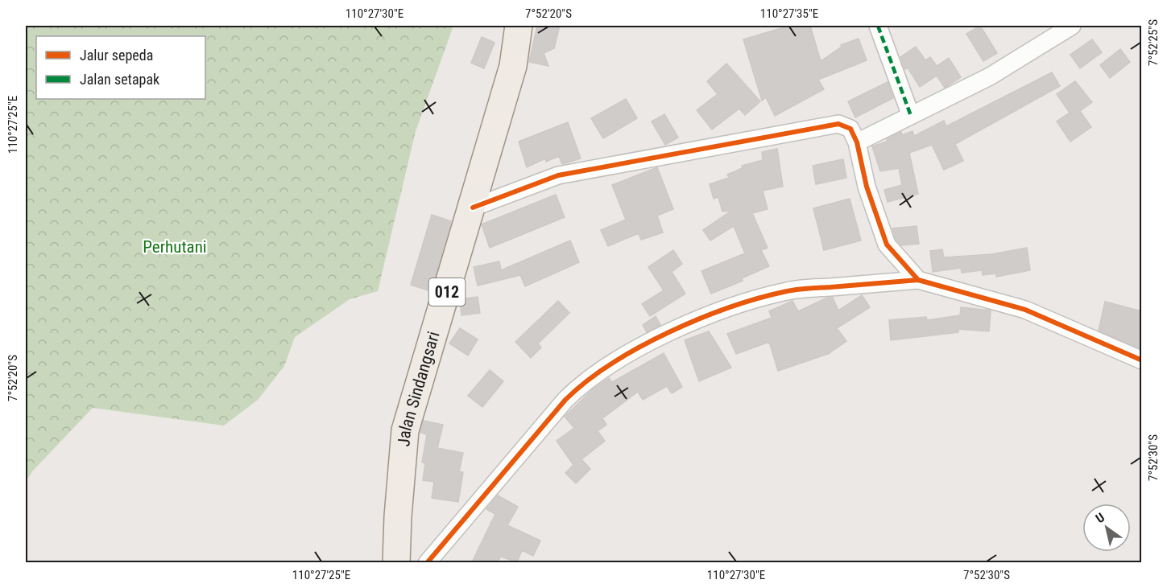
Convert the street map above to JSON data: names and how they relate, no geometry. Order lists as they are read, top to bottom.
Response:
{
  "streets": {
    "main road": ["012", "Jalan Sindangsari"]
  },
  "parks": ["Perhutani"],
  "legend": ["Jalur sepeda", "Jalan setapak"],
  "north": "top left",
  "coordinates": [
    "110°27'30\"E",
    "7°52'20\"S",
    "110°27'35\"E",
    "7°52'25\"S",
    "110°27'25\"E",
    "7°52'30\"S"
  ]
}
